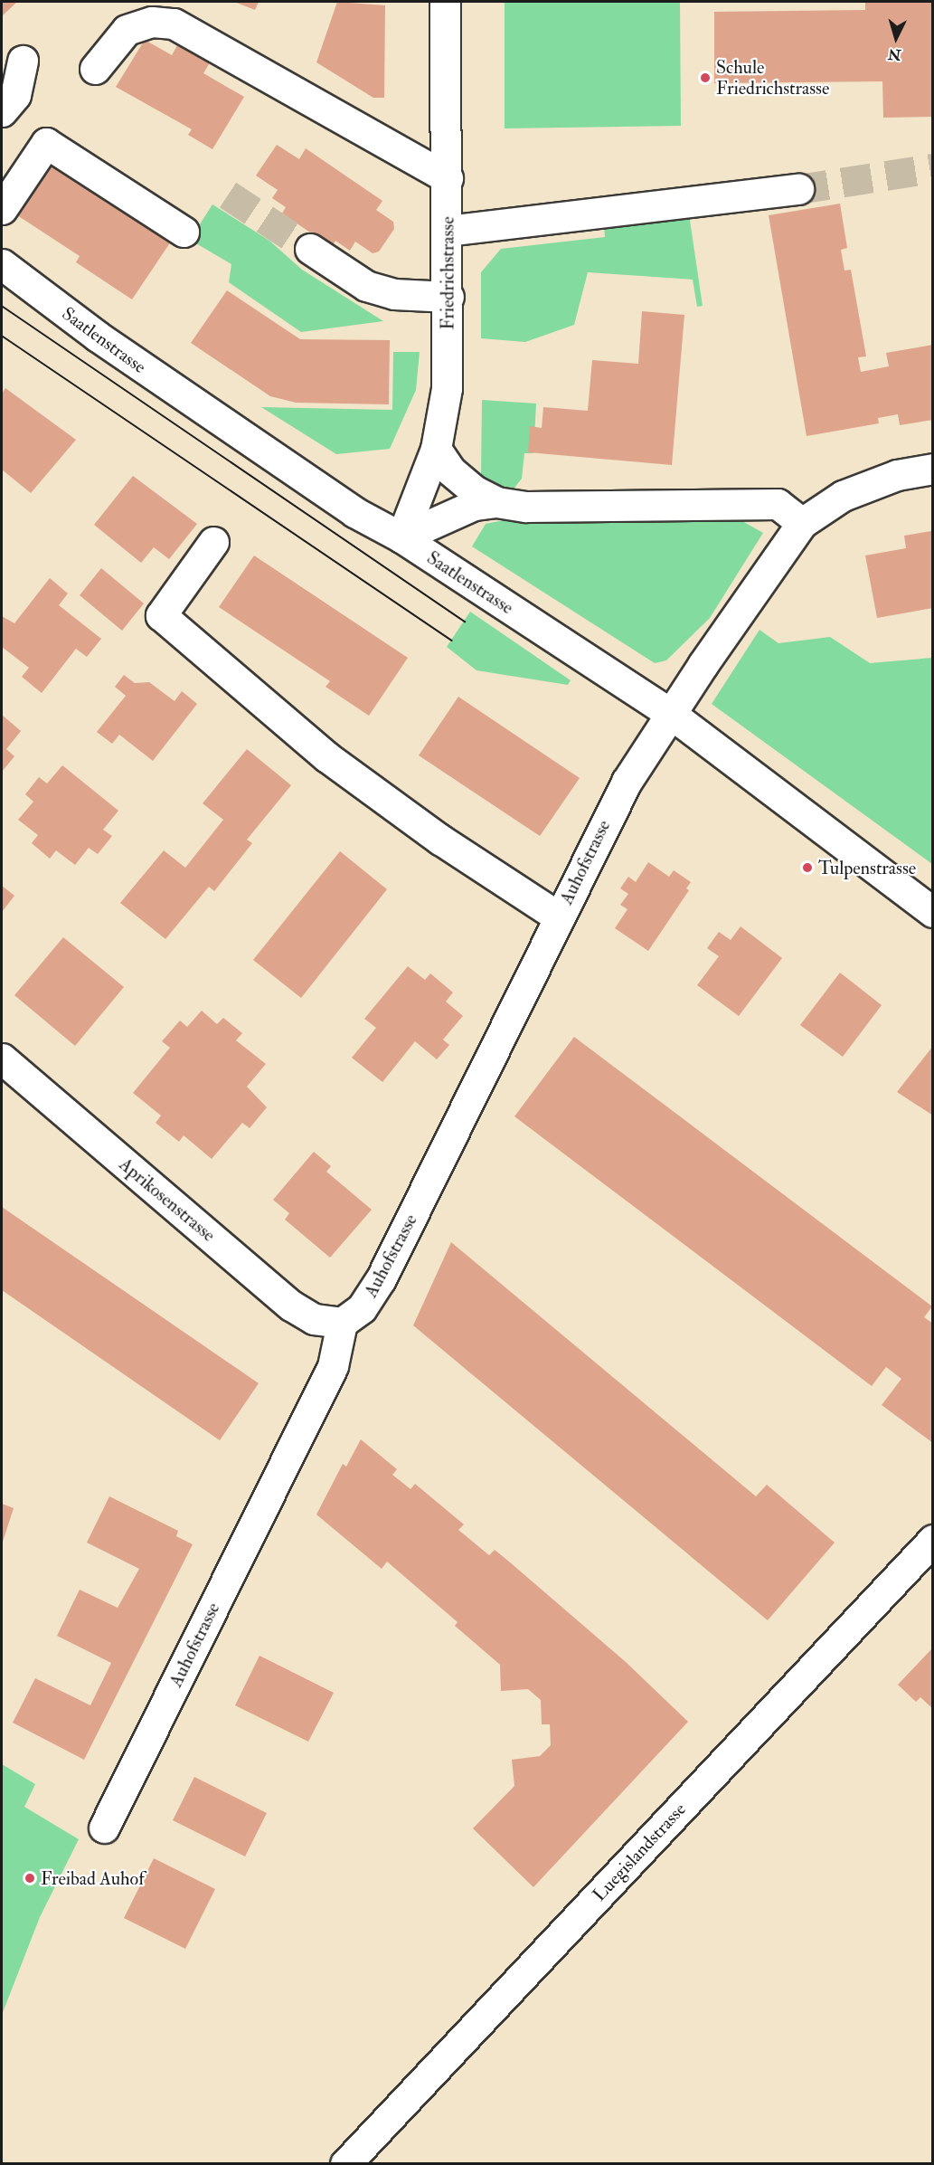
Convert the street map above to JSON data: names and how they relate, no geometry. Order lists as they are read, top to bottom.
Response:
{
  "streets": {
    "street": [
      "Friedrichstrasse",
      "Saatlenstrasse",
      "Auhofstrasse",
      "Aprikosenstrasse",
      "Luegislandstrasse"
    ]
  },
  "crossings": [
    ["Friedrichstrasse", "Saatlenstrasse"],
    ["Saatlenstrasse", "Auhofstrasse"],
    ["Auhofstrasse", "Aprikosenstrasse"]
  ],
  "places": ["Schule Friedrichstrasse", "Tulpenstrasse", "Freibad Auhof"],
  "north": "bottom"
}
